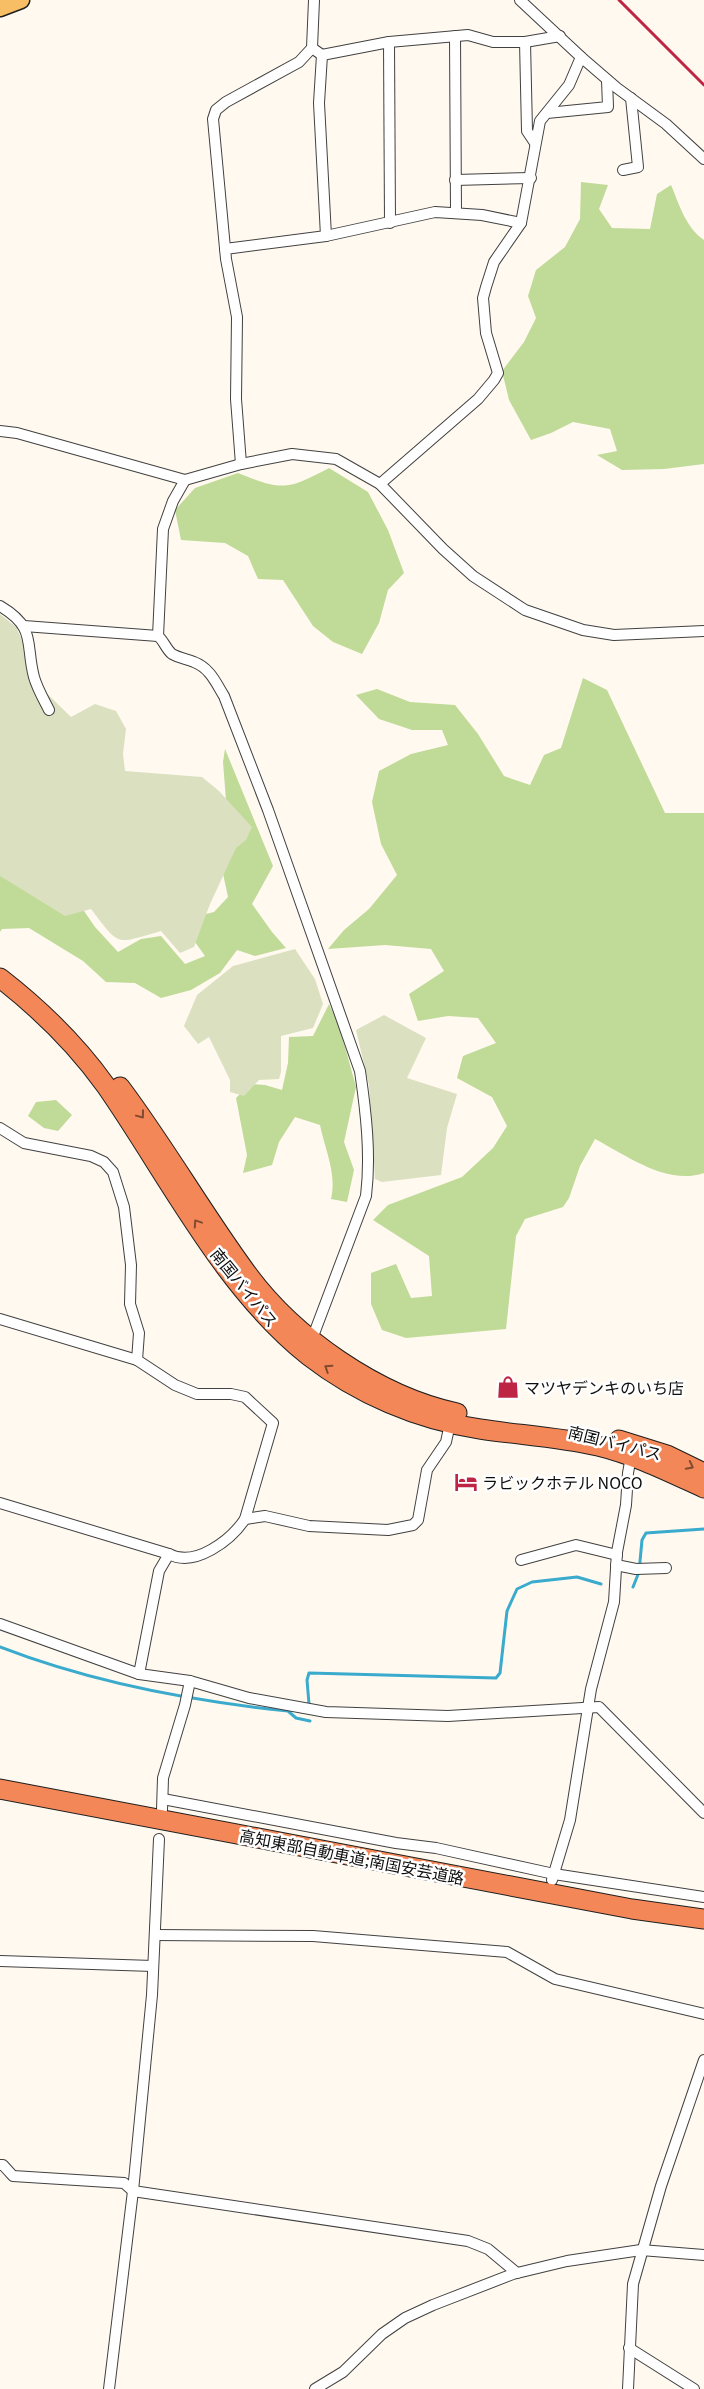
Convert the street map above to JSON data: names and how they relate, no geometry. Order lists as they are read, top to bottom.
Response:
{
  "streets": {
    "highway": ["南国バイパス", "高知東部自動車道;南国安芸道路"]
  },
  "places": {
    "shop": ["マツヤデンキのいち店"],
    "hotel": ["ラビックホテル NOCO"]
  }
}
